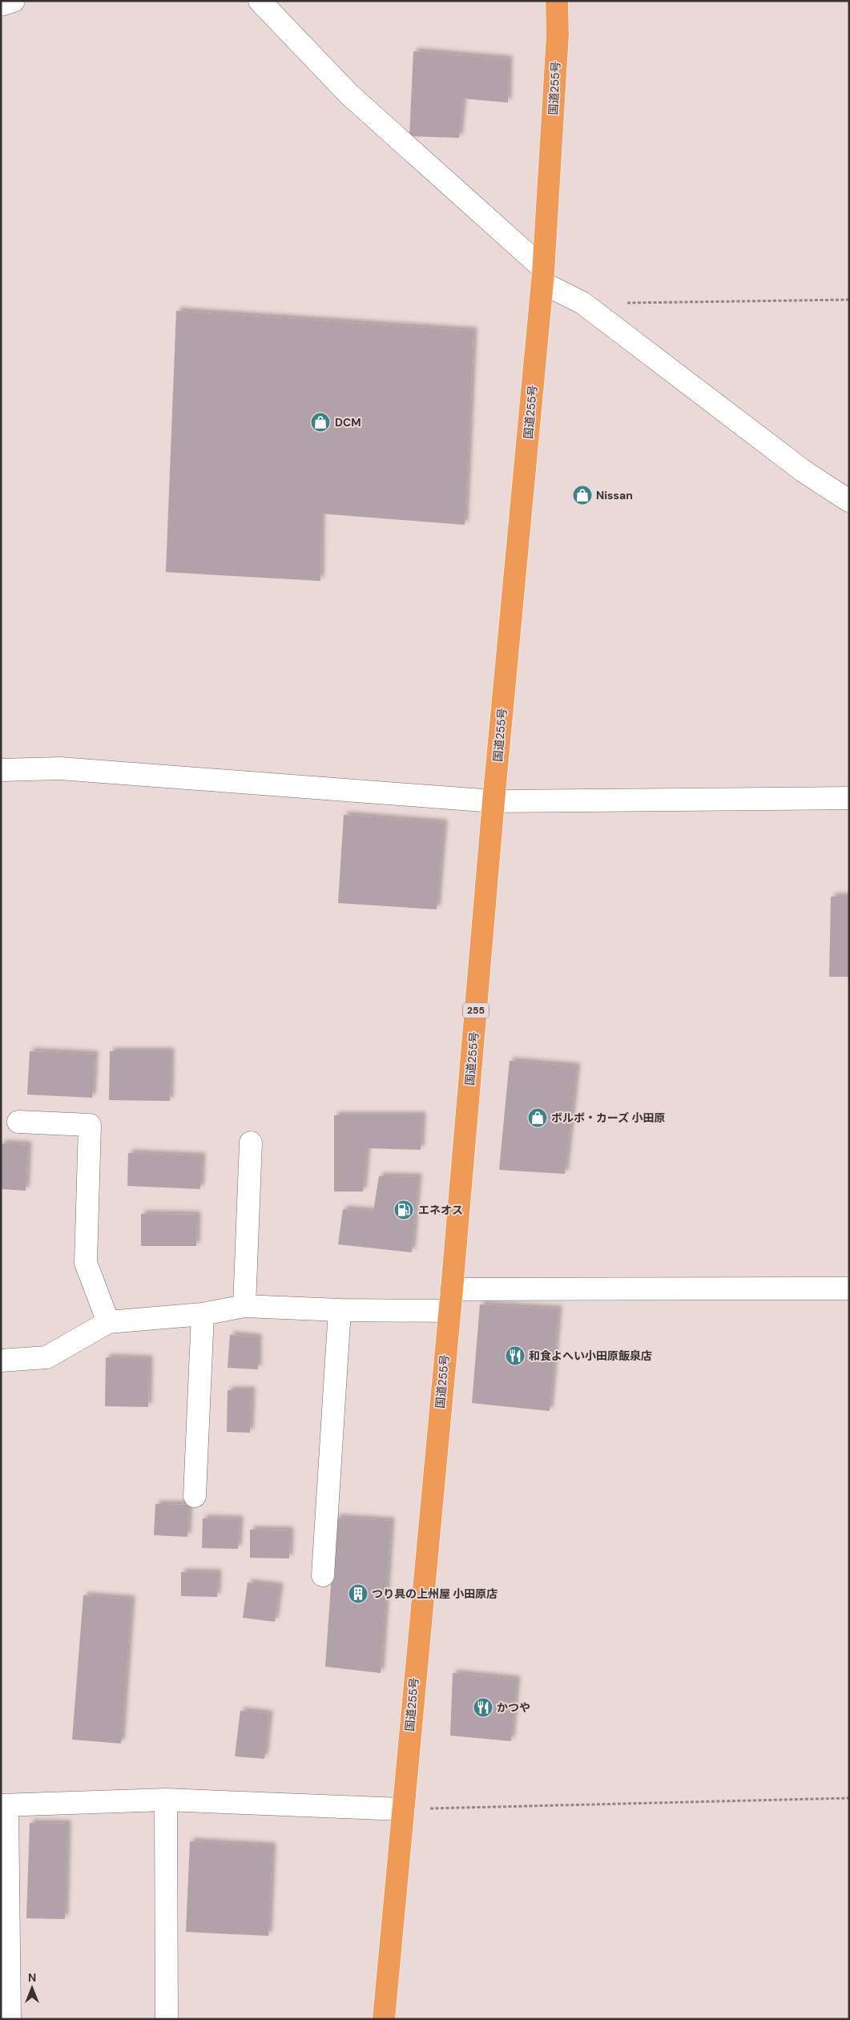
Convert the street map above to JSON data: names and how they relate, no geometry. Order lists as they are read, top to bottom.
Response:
{
  "streets": {
    "highway": ["国道255号", "255"]
  },
  "places": {
    "shop": ["DCM", "Nissan", "ボルボ・カーズ 小田原"],
    "fuel station": ["エネオス"],
    "restaurant": ["和食よへい小田原飯泉店", "かつや"],
    "building": ["つり具の上州屋 小田原店"]
  },
  "north": "top"
}
